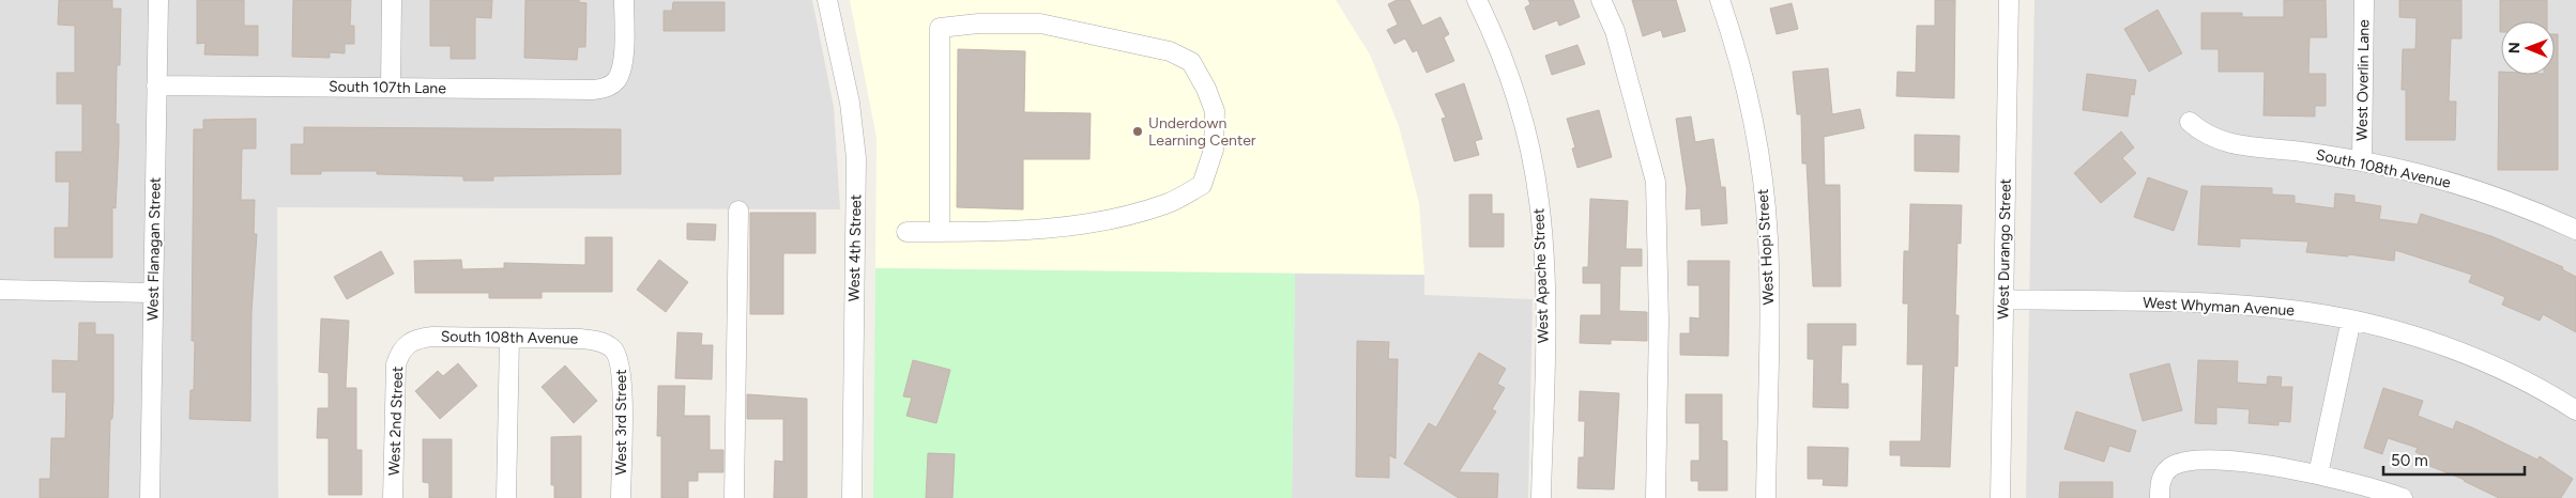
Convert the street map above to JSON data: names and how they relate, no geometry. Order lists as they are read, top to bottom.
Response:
{
  "streets": {
    "street": [
      "West Overlin Lane",
      "South 107th Lane",
      "South 108th Avenue",
      "West Hopi Street",
      "West 4th Street",
      "West Flanagan Street",
      "West Durango Street",
      "West Apache Street",
      "West Whyman Avenue",
      "West 2nd Street",
      "West 3rd Street"
    ]
  },
  "crossings": [
    ["West Overlin Lane", "South 108th Avenue"],
    ["South 107th Lane", "West Flanagan Street"],
    ["South 108th Avenue", "West 2nd Street"],
    ["South 108th Avenue", "West 3rd Street"],
    ["West Durango Street", "West Whyman Avenue"]
  ],
  "places": ["Underdown Learning Center"],
  "scale_bar": "50 m",
  "north": "left"
}
